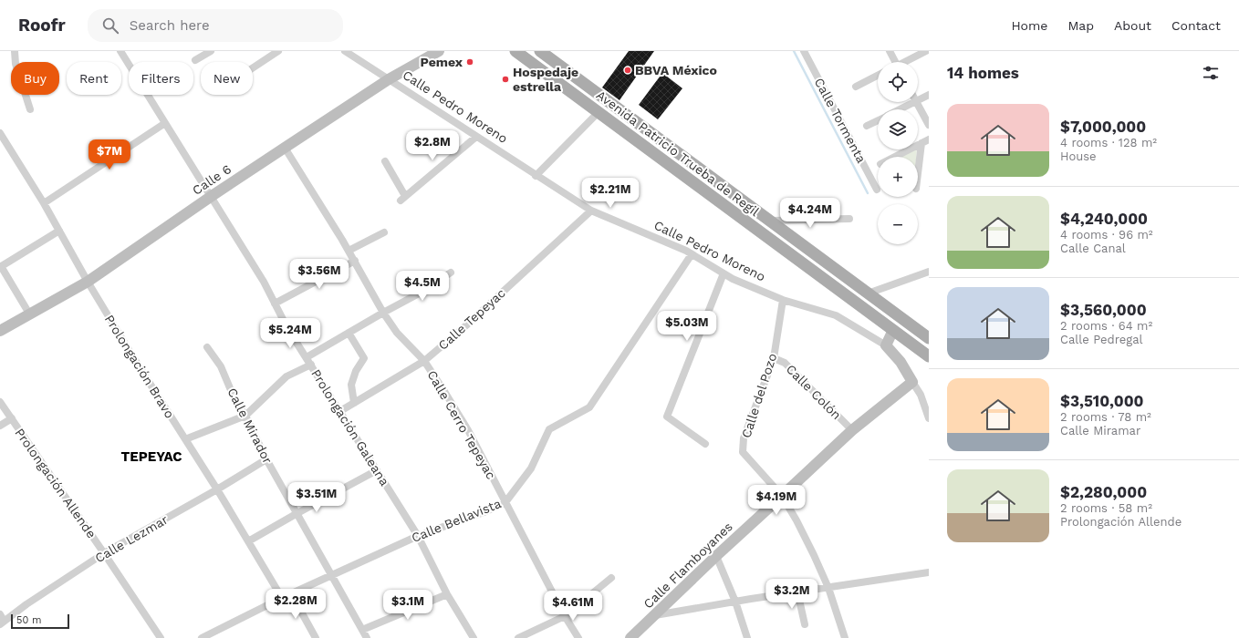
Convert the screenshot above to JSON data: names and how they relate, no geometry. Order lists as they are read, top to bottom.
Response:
{
  "streets": {
    "main road": ["Avenida Patricio Trueba de Regil"],
    "street": [
      "Calle Pedro Moreno",
      "Calle Tormenta",
      "Calle 6",
      "Calle Tepeyac",
      "Prolongación Bravo",
      "Calle Colón",
      "Calle del Pozo",
      "Calle Cerro Tepeyac",
      "Calle Mirador",
      "Prolongación Galeana",
      "Prolongación Allende",
      "Calle Bellavista",
      "Calle Lezmar",
      "Calle Flamboyanes"
    ]
  },
  "crossings": [
    ["Calle Pedro Moreno", "Calle 6"],
    ["Calle Pedro Moreno", "Calle Tepeyac"],
    ["Calle Pedro Moreno", "Calle del Pozo"],
    ["Calle Pedro Moreno", "Calle Bellavista"],
    ["Calle Pedro Moreno", "Calle Flamboyanes"],
    ["Calle 6", "Prolongación Bravo"],
    ["Calle 6", "Calle Cerro Tepeyac"],
    ["Calle 6", "Prolongación Galeana"],
    ["Calle Tepeyac", "Calle Cerro Tepeyac"],
    ["Calle Tepeyac", "Prolongación Galeana"],
    ["Prolongación Bravo", "Calle Bellavista"],
    ["Prolongación Bravo", "Calle Lezmar"],
    ["Calle Colón", "Calle del Pozo"],
    ["Calle Colón", "Calle Flamboyanes"],
    ["Calle del Pozo", "Calle Flamboyanes"],
    ["Calle Cerro Tepeyac", "Calle Bellavista"],
    ["Calle Mirador", "Calle Bellavista"],
    ["Calle Mirador", "Calle Lezmar"],
    ["Prolongación Galeana", "Calle Bellavista"],
    ["Prolongación Allende", "Calle Lezmar"]
  ],
  "districts": ["TEPEYAC"],
  "places": ["Pemex", "BBVA México", "Hospedaje estrella"],
  "scale_bar": "50 m",
  "page": {
    "header": "Roofr",
    "search": "Search here",
    "nav": [
      "Home",
      "Map",
      "About",
      "Contact"
    ],
    "heading": "14 homes",
    "map_buttons": ["+", "−"],
    "chip": [
      "Buy",
      "Rent",
      "Filters",
      "New"
    ],
    "list": [
      {
        "name": "$7,000,000",
        "note": "4 rooms · 128 m² · House"
      },
      {
        "name": "$4,240,000",
        "note": "4 rooms · 96 m² · Calle Canal"
      },
      {
        "name": "$3,560,000",
        "note": "2 rooms · 64 m² · Calle Pedregal"
      },
      {
        "name": "$3,510,000",
        "note": "2 rooms · 78 m² · Calle Miramar"
      },
      {
        "name": "$2,280,000",
        "note": "2 rooms · 58 m² · Prolongación Allende"
      }
    ],
    "price": [
      "$2.8M",
      "$7M",
      "$2.21M",
      "$4.24M",
      "$3.56M",
      "$4.5M",
      "$5.03M",
      "$5.24M",
      "$3.51M",
      "$4.19M",
      "$3.2M",
      "$2.28M",
      "$3.1M",
      "$4.61M"
    ],
    "scale": "50 m"
  }
}
